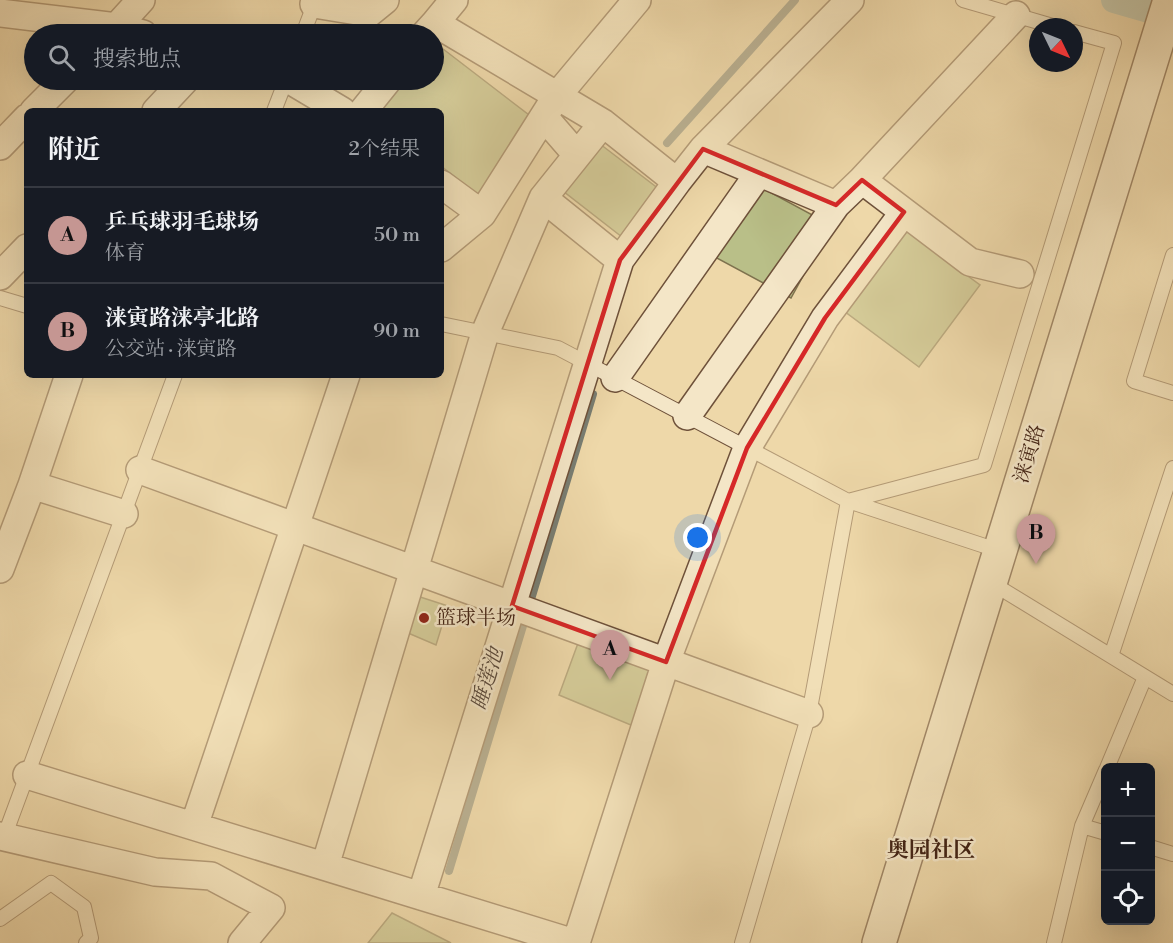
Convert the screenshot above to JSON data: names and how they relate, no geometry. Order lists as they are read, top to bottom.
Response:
{
  "streets": {
    "street": ["涞寅路"]
  },
  "districts": ["奥园社区"],
  "water": ["睡莲池"],
  "places": ["篮球半场"],
  "north": "bottom right",
  "page": {
    "search": "搜索地点",
    "heading": ["附近", "2个结果"],
    "list": [
      {
        "mark": "A",
        "name": "乒乓球羽毛球场",
        "note": "体育",
        "value": "50 m"
      },
      {
        "mark": "B",
        "name": "涞寅路涞亭北路",
        "note": "公交站 · 涞寅路",
        "value": "90 m"
      }
    ],
    "pins": ["B", "A"],
    "map_buttons": ["+", "−"]
  }
}
